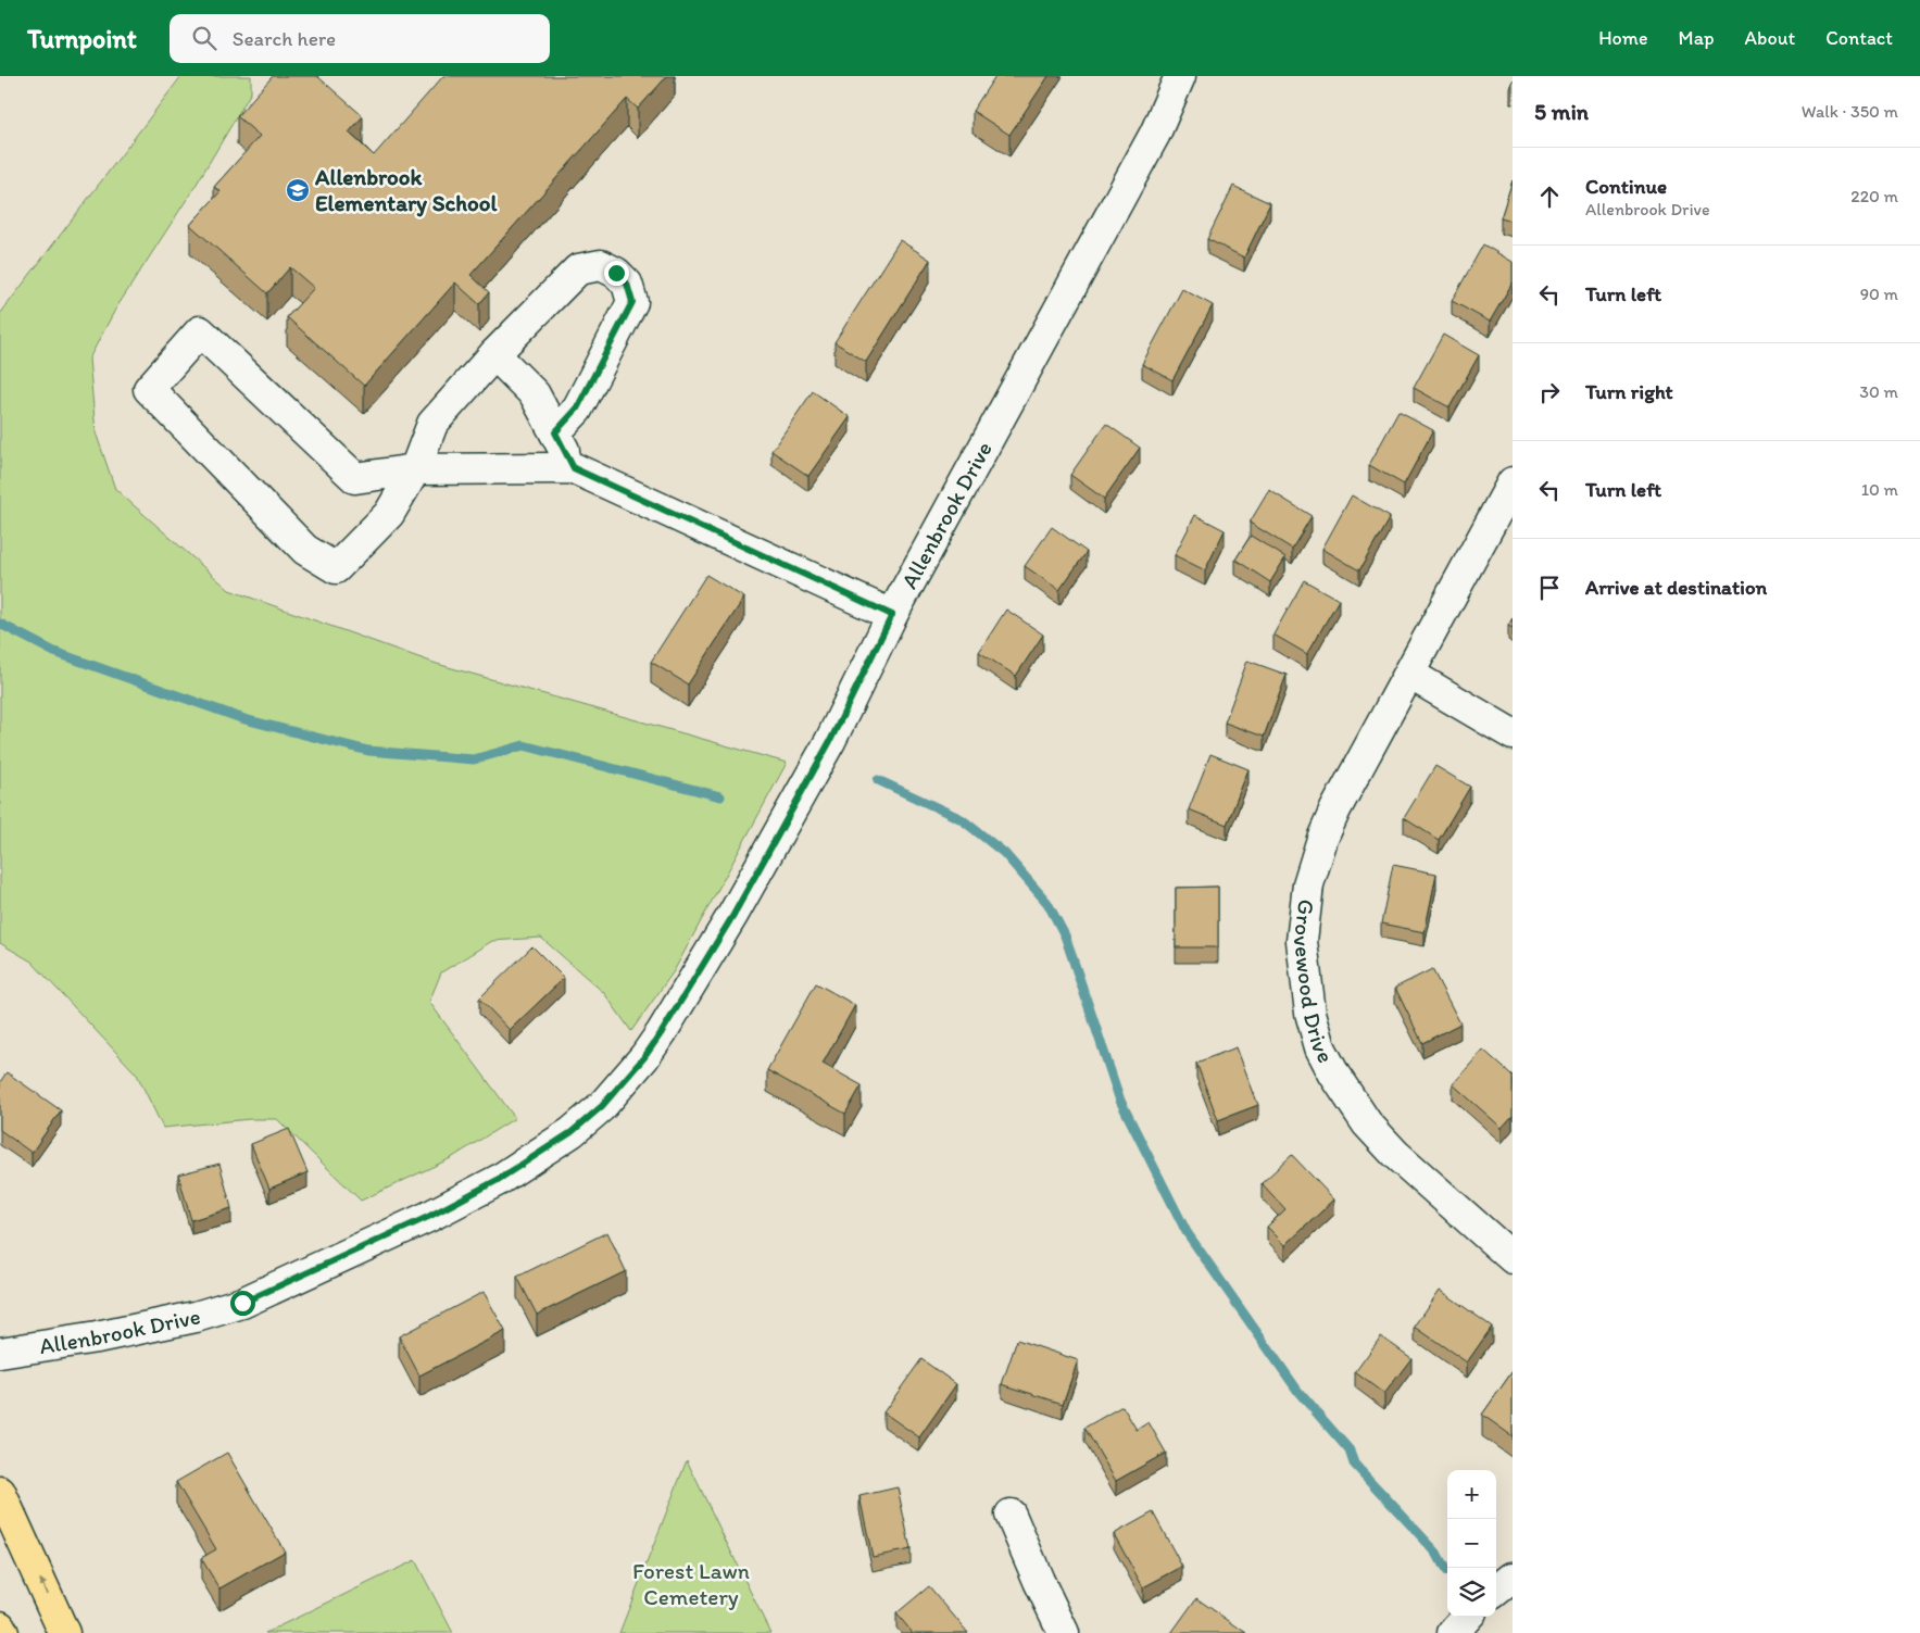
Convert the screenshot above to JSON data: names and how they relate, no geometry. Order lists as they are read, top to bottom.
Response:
{
  "streets": {
    "street": ["Allenbrook Drive", "Grovewood Drive"]
  },
  "parks": ["Forest Lawn Cemetery"],
  "places": {
    "school or university": ["Allenbrook Elementary School"]
  },
  "page": {
    "header": "Turnpoint",
    "search": "Search here",
    "nav": [
      "Home",
      "Map",
      "About",
      "Contact"
    ],
    "heading": ["5 min", "Walk · 350 m"],
    "list": [
      ["Continue", "Allenbrook Drive", "220 m"],
      ["Turn left", "90 m"],
      ["Turn right", "30 m"],
      ["Turn left", "10 m"],
      "Arrive at destination"
    ],
    "map_buttons": ["+", "−"]
  }
}
